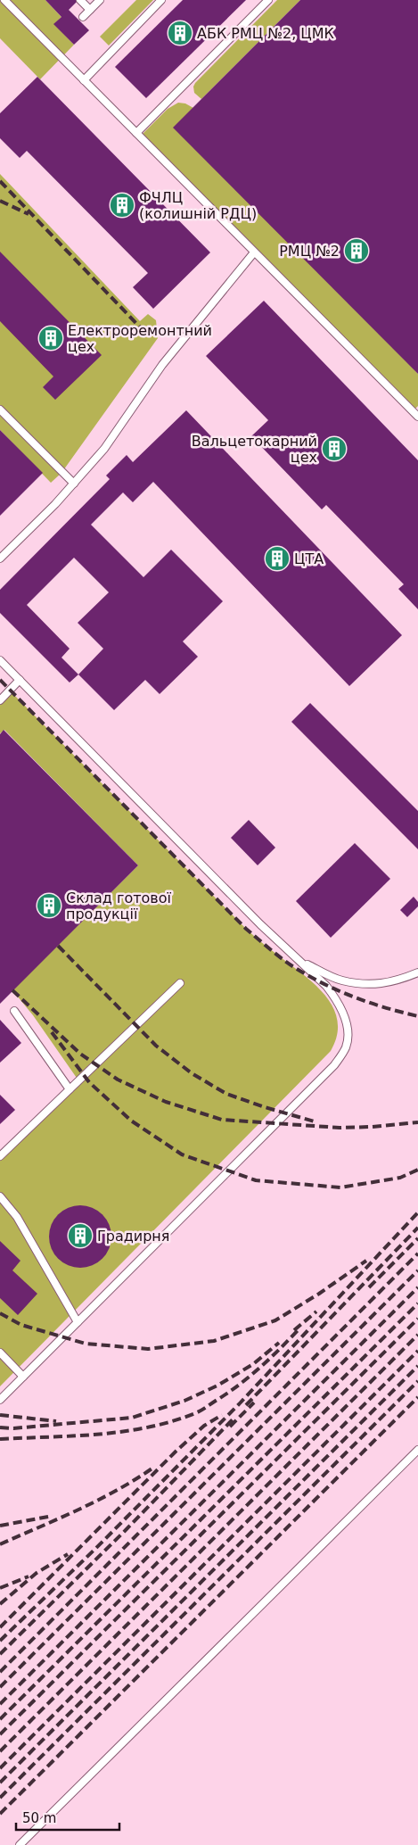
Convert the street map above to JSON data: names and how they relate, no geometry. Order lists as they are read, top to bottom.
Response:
{
  "places": {
    "building": [
      "АБК РМЦ №2, ЦМК",
      "ФЧЛЦ (колишній РДЦ)",
      "РМЦ №2",
      "Електроремонтний цех",
      "Вальцетокарний цех",
      "ЦТА",
      "Склад готової продукції",
      "Градирня"
    ]
  },
  "scale_bar": "50 m"
}
